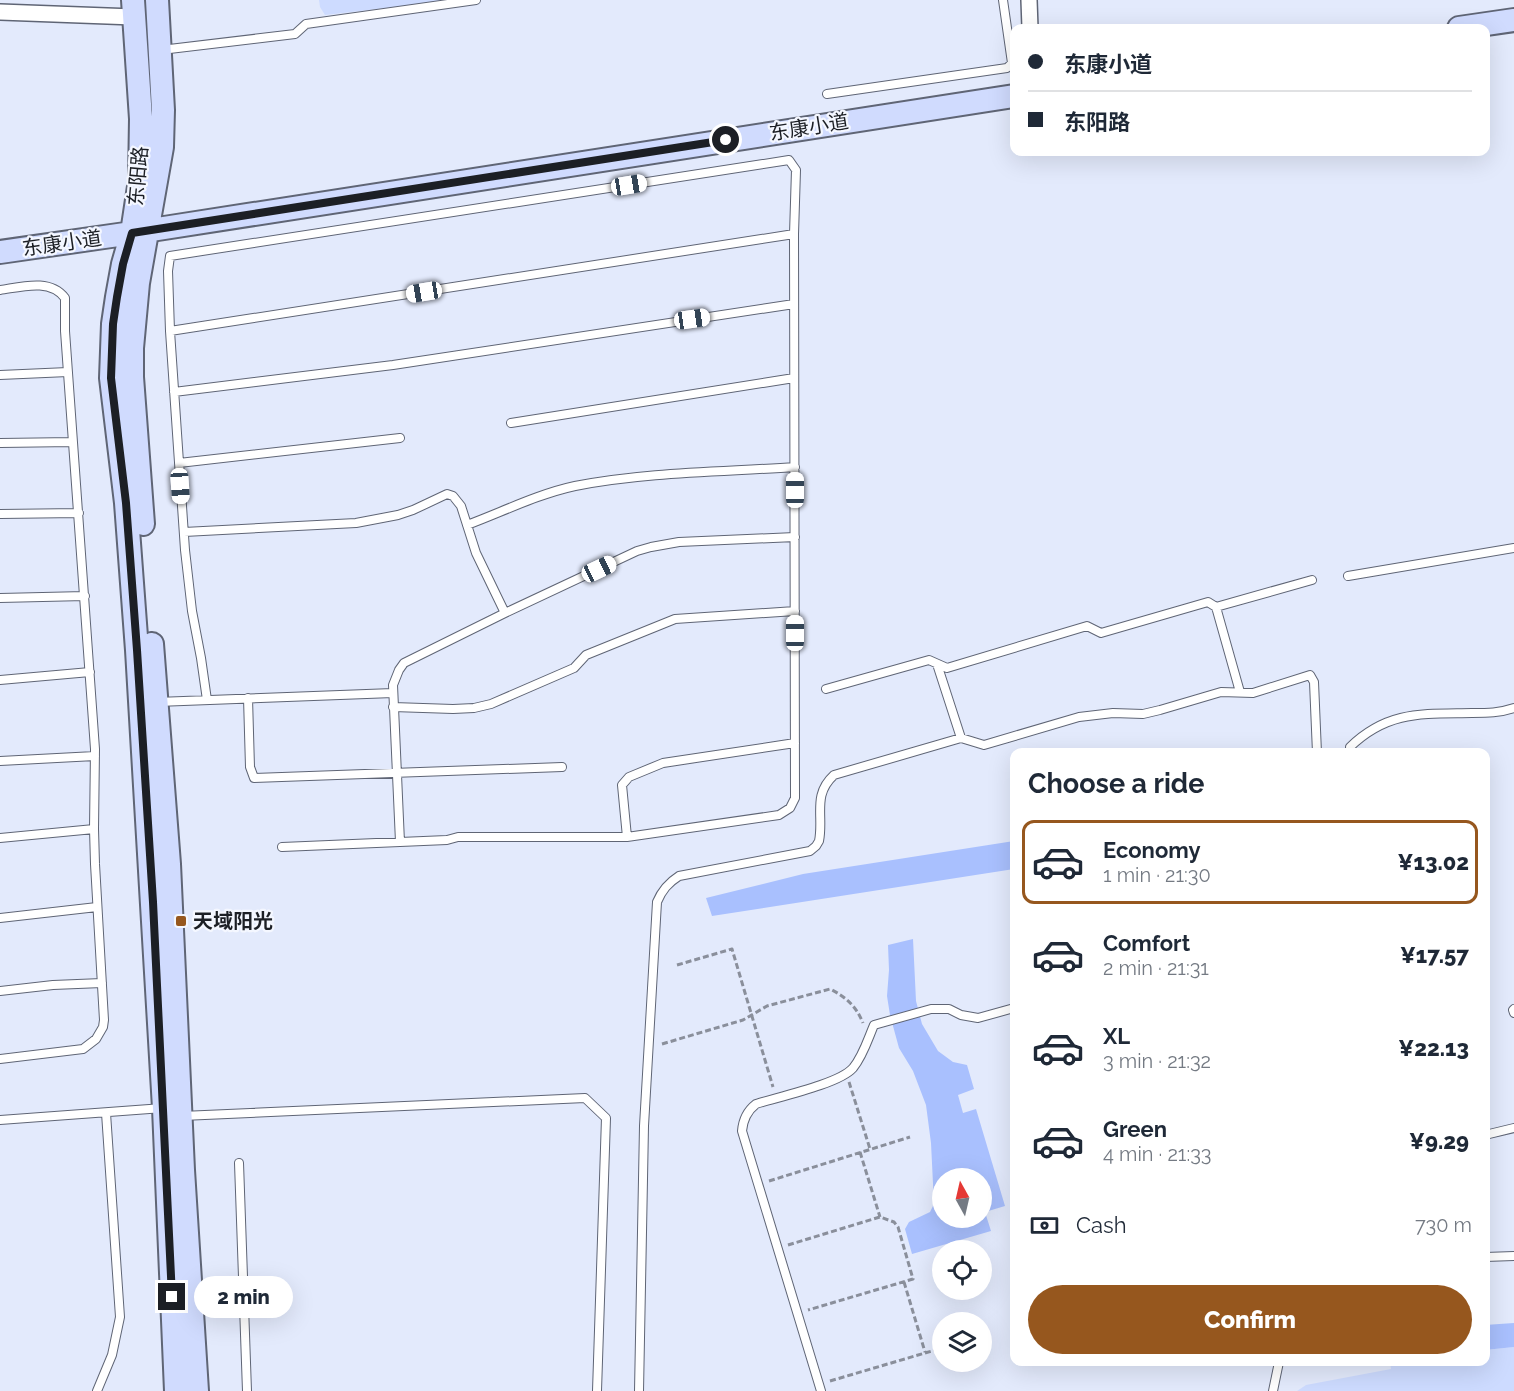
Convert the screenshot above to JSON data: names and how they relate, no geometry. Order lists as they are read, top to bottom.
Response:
{
  "streets": {
    "main road": ["东康小道", "东阳路"]
  },
  "crossings": [
    ["东康小道", "东阳路"]
  ],
  "places": {
    "transit": ["天域阳光"]
  },
  "north": "top",
  "page": {
    "banner": ["东康小道", "东阳路"],
    "heading": "Choose a ride",
    "list": [
      {
        "name": "Economy",
        "note": "1 min · 21:30",
        "value": "¥13.02"
      },
      {
        "name": "Comfort",
        "note": "2 min · 21:31",
        "value": "¥17.57"
      },
      {
        "name": "XL",
        "note": "3 min · 21:32",
        "value": "¥22.13"
      },
      {
        "name": "Green",
        "note": "4 min · 21:33",
        "value": "¥9.29"
      }
    ],
    "pay": ["Cash", "730 m"],
    "buttons": "Confirm",
    "bubble": "2 min"
  }
}
